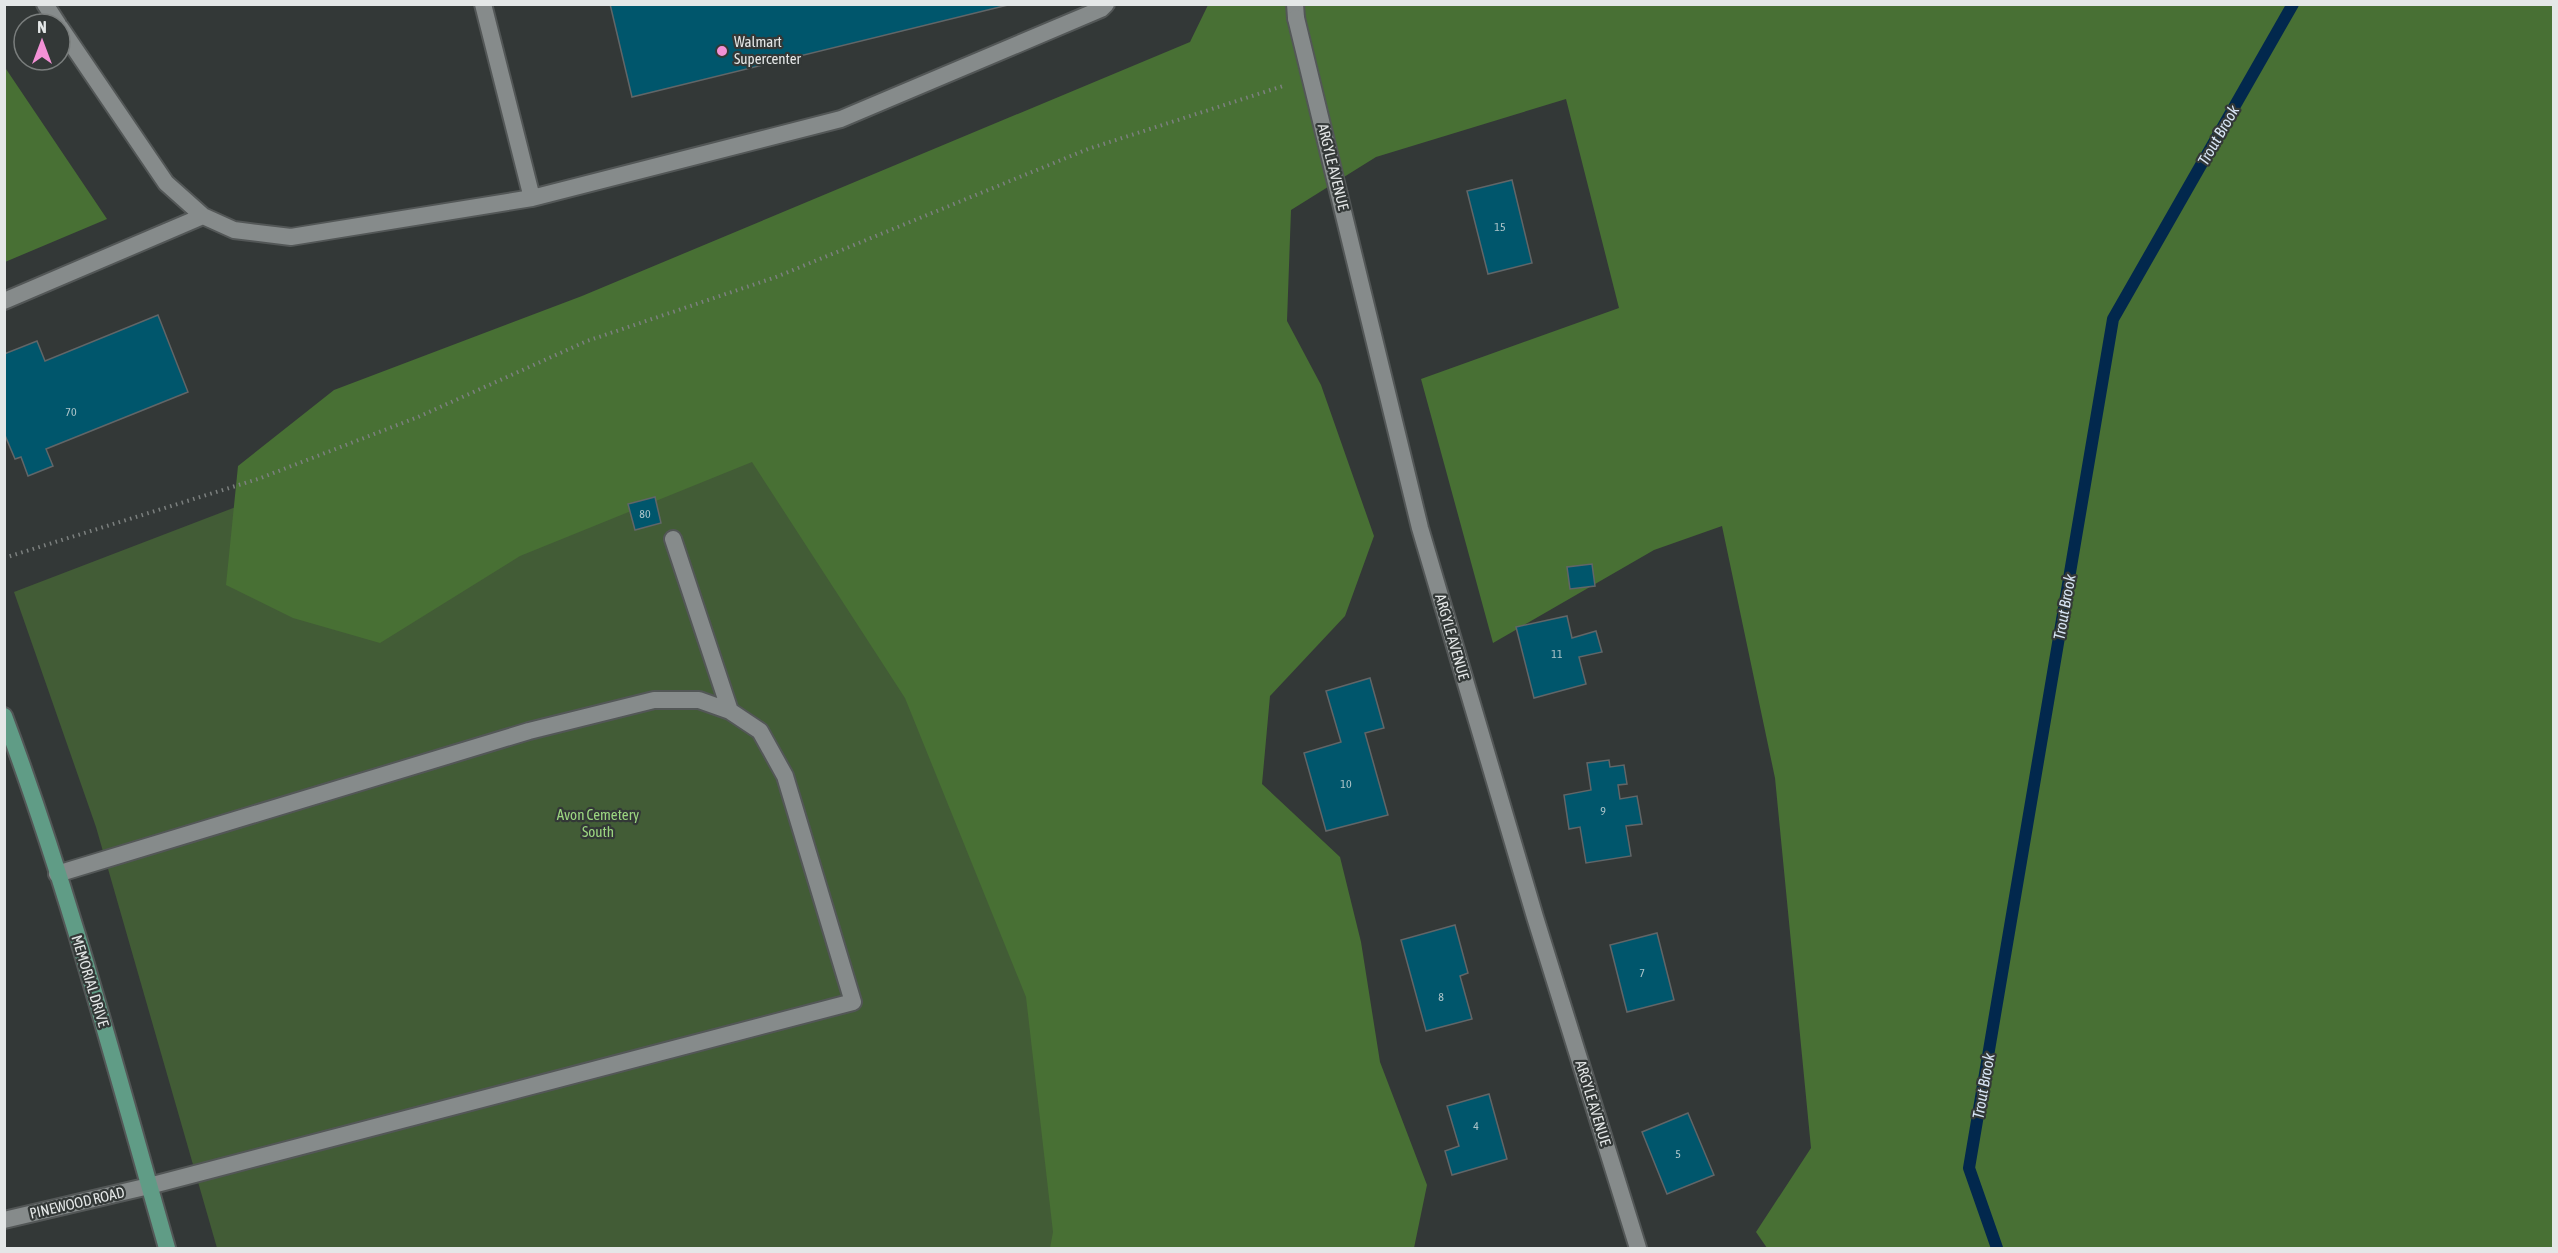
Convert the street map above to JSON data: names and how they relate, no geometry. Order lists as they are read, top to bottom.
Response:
{
  "streets": {
    "main road": ["MEMORIAL DRIVE"],
    "street": ["ARGYLE AVENUE", "PINEWOOD ROAD"]
  },
  "crossings": [
    ["MEMORIAL DRIVE", "PINEWOOD ROAD"]
  ],
  "water": ["Trout Brook"],
  "parks": ["Avon Cemetery South"],
  "places": ["Walmart Supercenter"],
  "house_numbers": [
    "15",
    "70",
    "80",
    "11",
    "10",
    "9",
    "7",
    "8",
    "4",
    "5"
  ],
  "north": "top"
}
